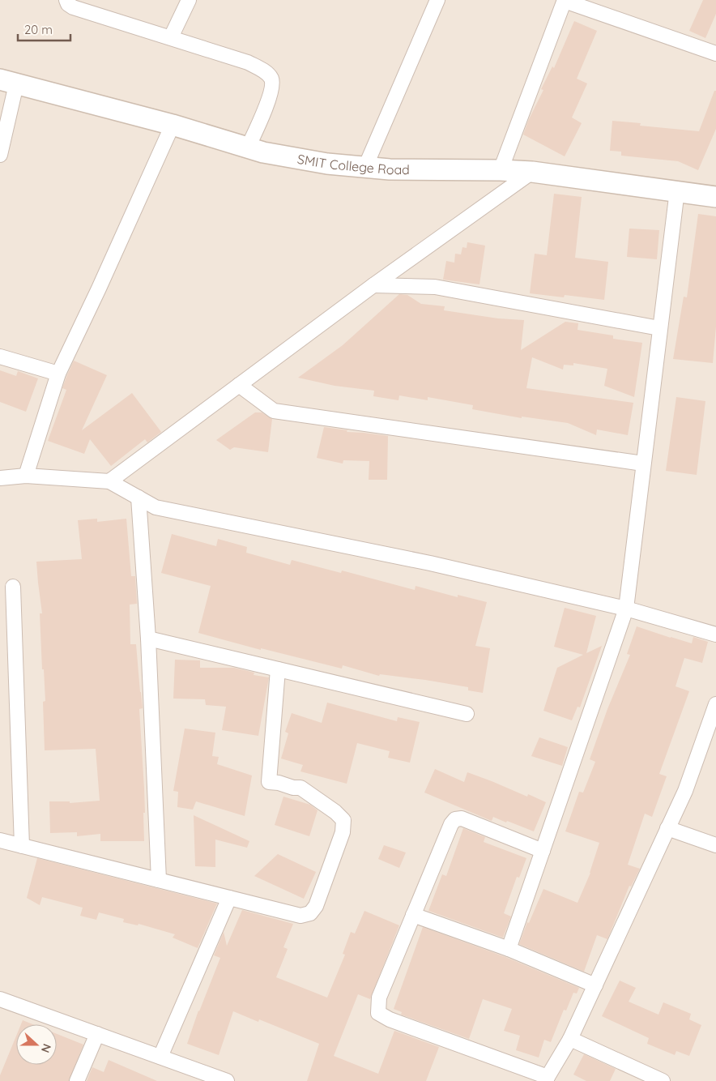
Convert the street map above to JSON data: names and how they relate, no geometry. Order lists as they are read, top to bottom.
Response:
{
  "streets": {
    "main road": ["SMIT College Road"]
  },
  "scale_bar": "20 m",
  "north": "right"
}
